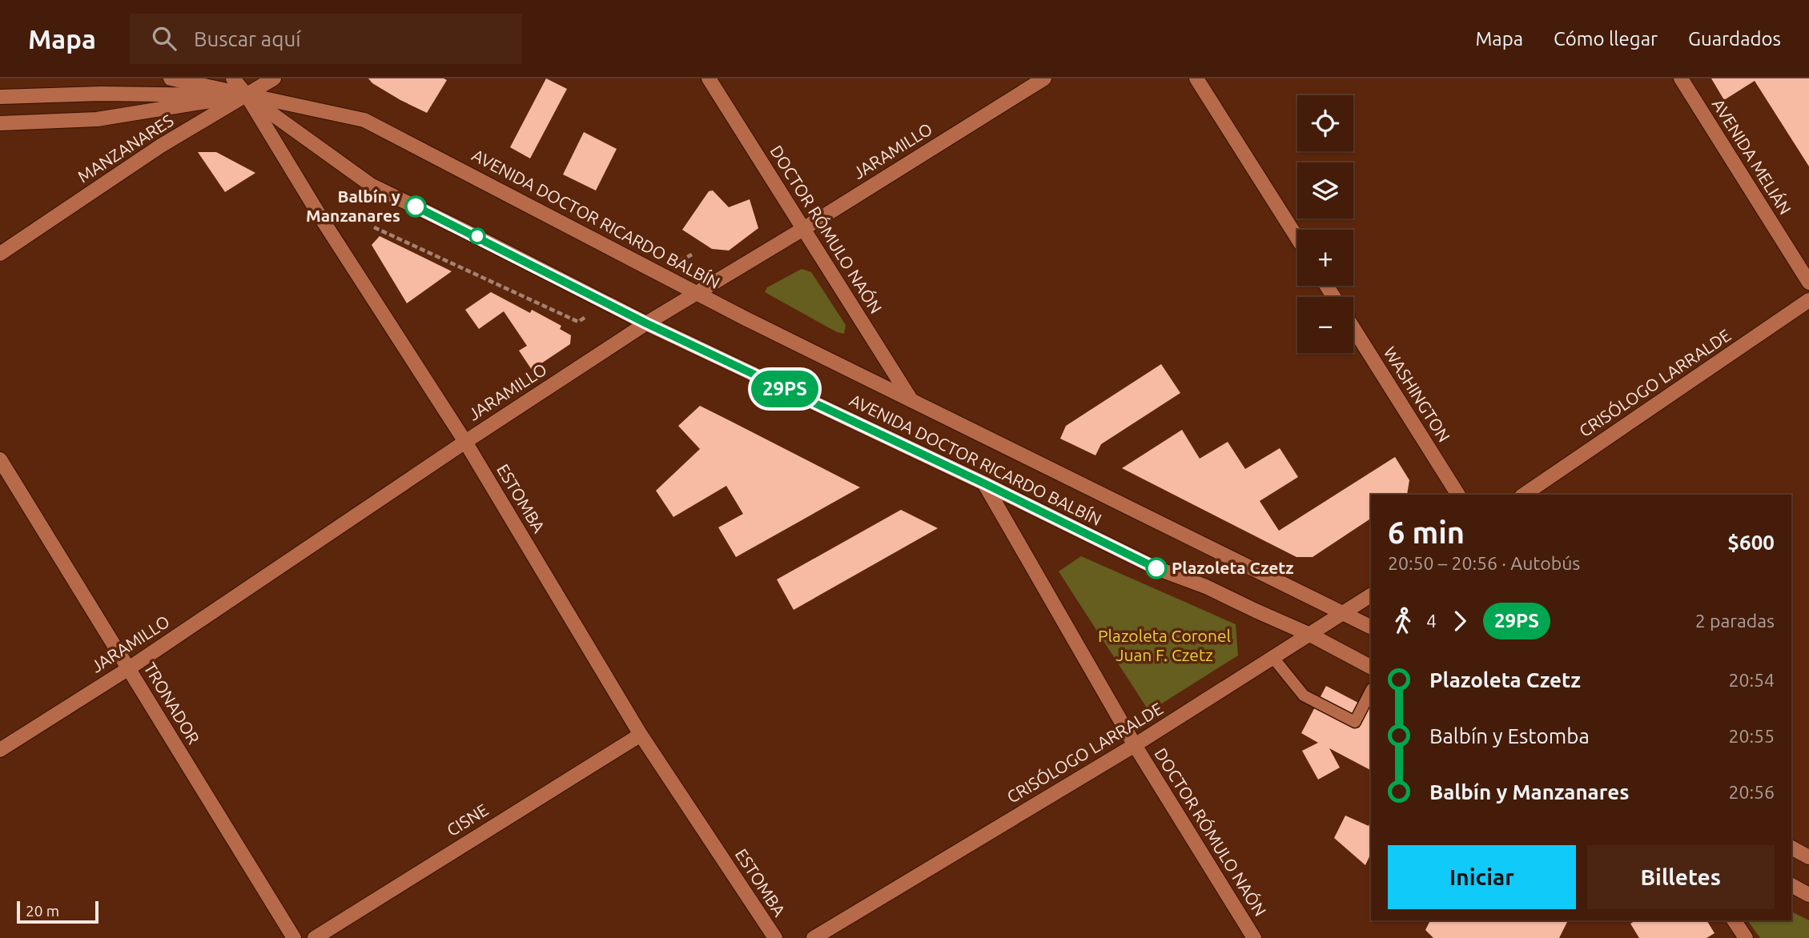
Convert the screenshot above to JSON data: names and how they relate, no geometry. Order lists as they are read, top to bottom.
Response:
{
  "streets": {
    "street": [
      "MANZANARES",
      "JARAMILLO",
      "AVENIDA MELIÁN",
      "AVENIDA DOCTOR RICARDO BALBÍN",
      "DOCTOR RÓMULO NAÓN",
      "CRISÓLOGO LARRALDE",
      "WASHINGTON",
      "ESTOMBA",
      "TRONADOR",
      "CISNE"
    ]
  },
  "crossings": [
    ["MANZANARES", "AVENIDA DOCTOR RICARDO BALBÍN"],
    ["MANZANARES", "ESTOMBA"],
    ["JARAMILLO", "AVENIDA DOCTOR RICARDO BALBÍN"],
    ["JARAMILLO", "DOCTOR RÓMULO NAÓN"],
    ["JARAMILLO", "ESTOMBA"],
    ["JARAMILLO", "TRONADOR"],
    ["AVENIDA DOCTOR RICARDO BALBÍN", "DOCTOR RÓMULO NAÓN"],
    ["AVENIDA DOCTOR RICARDO BALBÍN", "CRISÓLOGO LARRALDE"],
    ["AVENIDA DOCTOR RICARDO BALBÍN", "ESTOMBA"],
    ["DOCTOR RÓMULO NAÓN", "CRISÓLOGO LARRALDE"],
    ["ESTOMBA", "CISNE"]
  ],
  "parks": ["Plazoleta Coronel Juan F. Czetz"],
  "places": ["Balbín y Manzanares", "Plazoleta Czetz"],
  "lines": ["bus line 29PS"],
  "scale_bar": "20 m",
  "page": {
    "header": "Mapa",
    "search": "Buscar aquí",
    "nav": ["Mapa", "Cómo llegar", "Guardados"],
    "on_map": "29PS",
    "map_buttons": ["+", "−"],
    "heading": ["6 min", "20:50 – 20:56 · Autobús", "$600"],
    "legs": ["4", "29PS", "2 paradas"],
    "list": [
      {
        "name": "Plazoleta Czetz",
        "value": "20:54"
      },
      {
        "name": "Balbín y Estomba",
        "value": "20:55"
      },
      {
        "name": "Balbín y Manzanares",
        "value": "20:56"
      }
    ],
    "buttons": ["Iniciar", "Billetes"],
    "scale": "20 m"
  }
}
